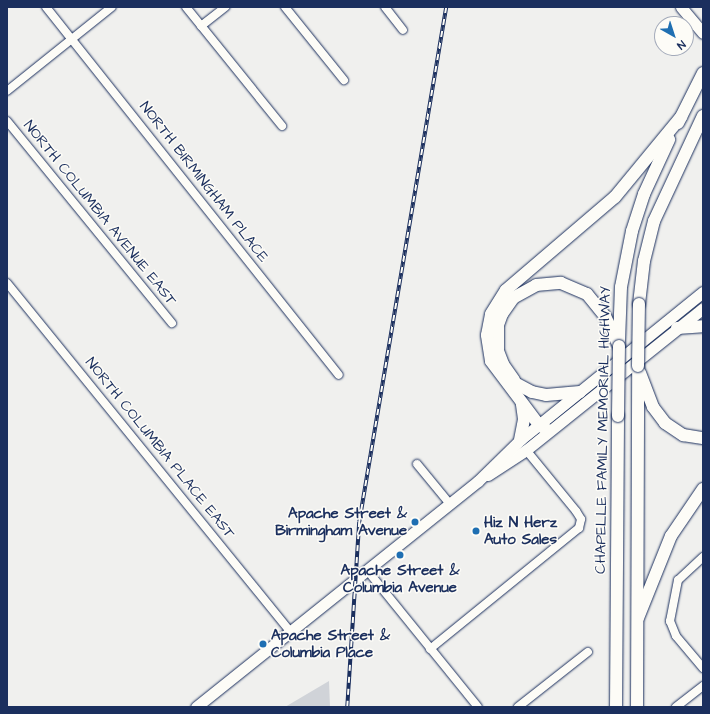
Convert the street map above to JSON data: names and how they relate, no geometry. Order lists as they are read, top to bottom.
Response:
{
  "streets": {
    "highway": ["CHAPELLE FAMILY MEMORIAL HIGHWAY"],
    "street": ["NORTH BIRMINGHAM PLACE", "NORTH COLUMBIA AVENUE EAST", "NORTH COLUMBIA PLACE EAST"]
  },
  "places": [
    "Apache Street & Birmingham Avenue",
    "Hiz N Herz Auto Sales",
    "Apache Street & Columbia Avenue",
    "Apache Street & Columbia Place"
  ],
  "north": "bottom right"
}
